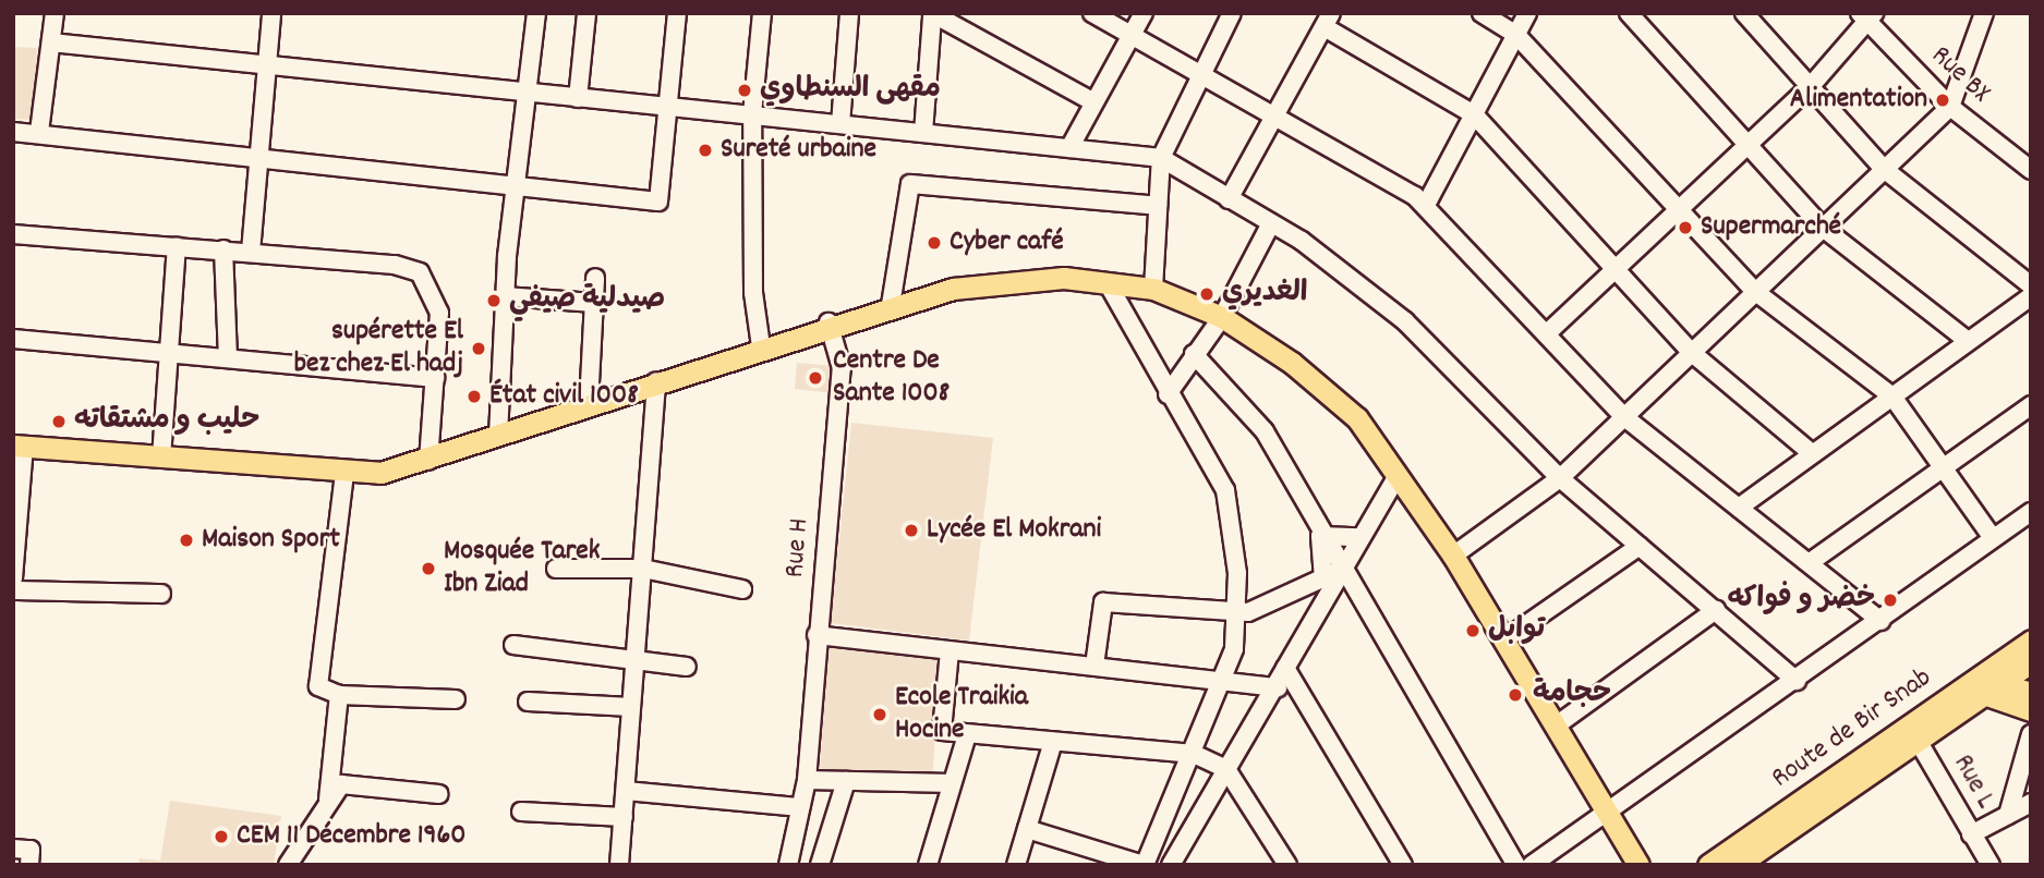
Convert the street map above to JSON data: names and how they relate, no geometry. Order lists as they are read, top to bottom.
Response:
{
  "streets": {
    "main road": ["Route de Bir Snab"],
    "street": ["Rue BX", "Rue H", "Rue L"]
  },
  "crossings": [
    ["Route de Bir Snab", "Rue L"]
  ],
  "places": [
    "مقهى السنطاوي",
    "Alimentation",
    "Sureté urbaine",
    "Supermarché",
    "Cyber café",
    "الغديري",
    "صيدلية صيفي",
    "supérette El bez chez El hadj",
    "Centre De Sante 1008",
    "État civil 1008",
    "حليب و مشتقاته",
    "Lycée El Mokrani",
    "Maison Sport",
    "Mosquée Tarek Ibn Ziad",
    "خضر و فواكه",
    "توابل",
    "حجامة",
    "Ecole Traikia Hocine",
    "CEM 11 Décembre 1960"
  ]
}
